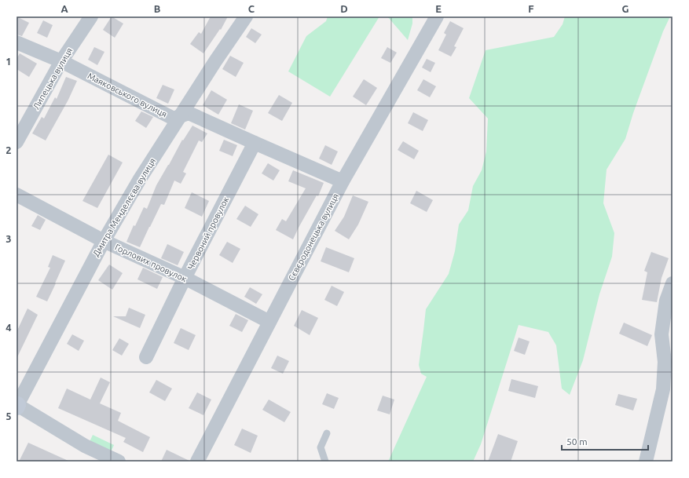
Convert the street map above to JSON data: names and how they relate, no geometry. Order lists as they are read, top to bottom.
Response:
{
  "streets": {
    "street": [
      "Липецька вулиця",
      "Маяковського вулиця",
      "Дмитра Менделєєва вулиця",
      "Червоний провулок",
      "Сєвєродонецька вулиця",
      "Горлових провулок"
    ]
  },
  "crossings": [
    ["Липецька вулиця", "Маяковського вулиця"],
    ["Маяковського вулиця", "Дмитра Менделєєва вулиця"],
    ["Маяковського вулиця", "Червоний провулок"],
    ["Маяковського вулиця", "Сєвєродонецька вулиця"],
    ["Дмитра Менделєєва вулиця", "Горлових провулок"],
    ["Червоний провулок", "Горлових провулок"],
    ["Сєвєродонецька вулиця", "Горлових провулок"]
  ],
  "scale_bar": "50 m",
  "grid": {
    "columns": [
      "A",
      "B",
      "C",
      "D",
      "E",
      "F",
      "G"
    ],
    "rows": [
      "1",
      "2",
      "3",
      "4",
      "5"
    ]
  }
}
